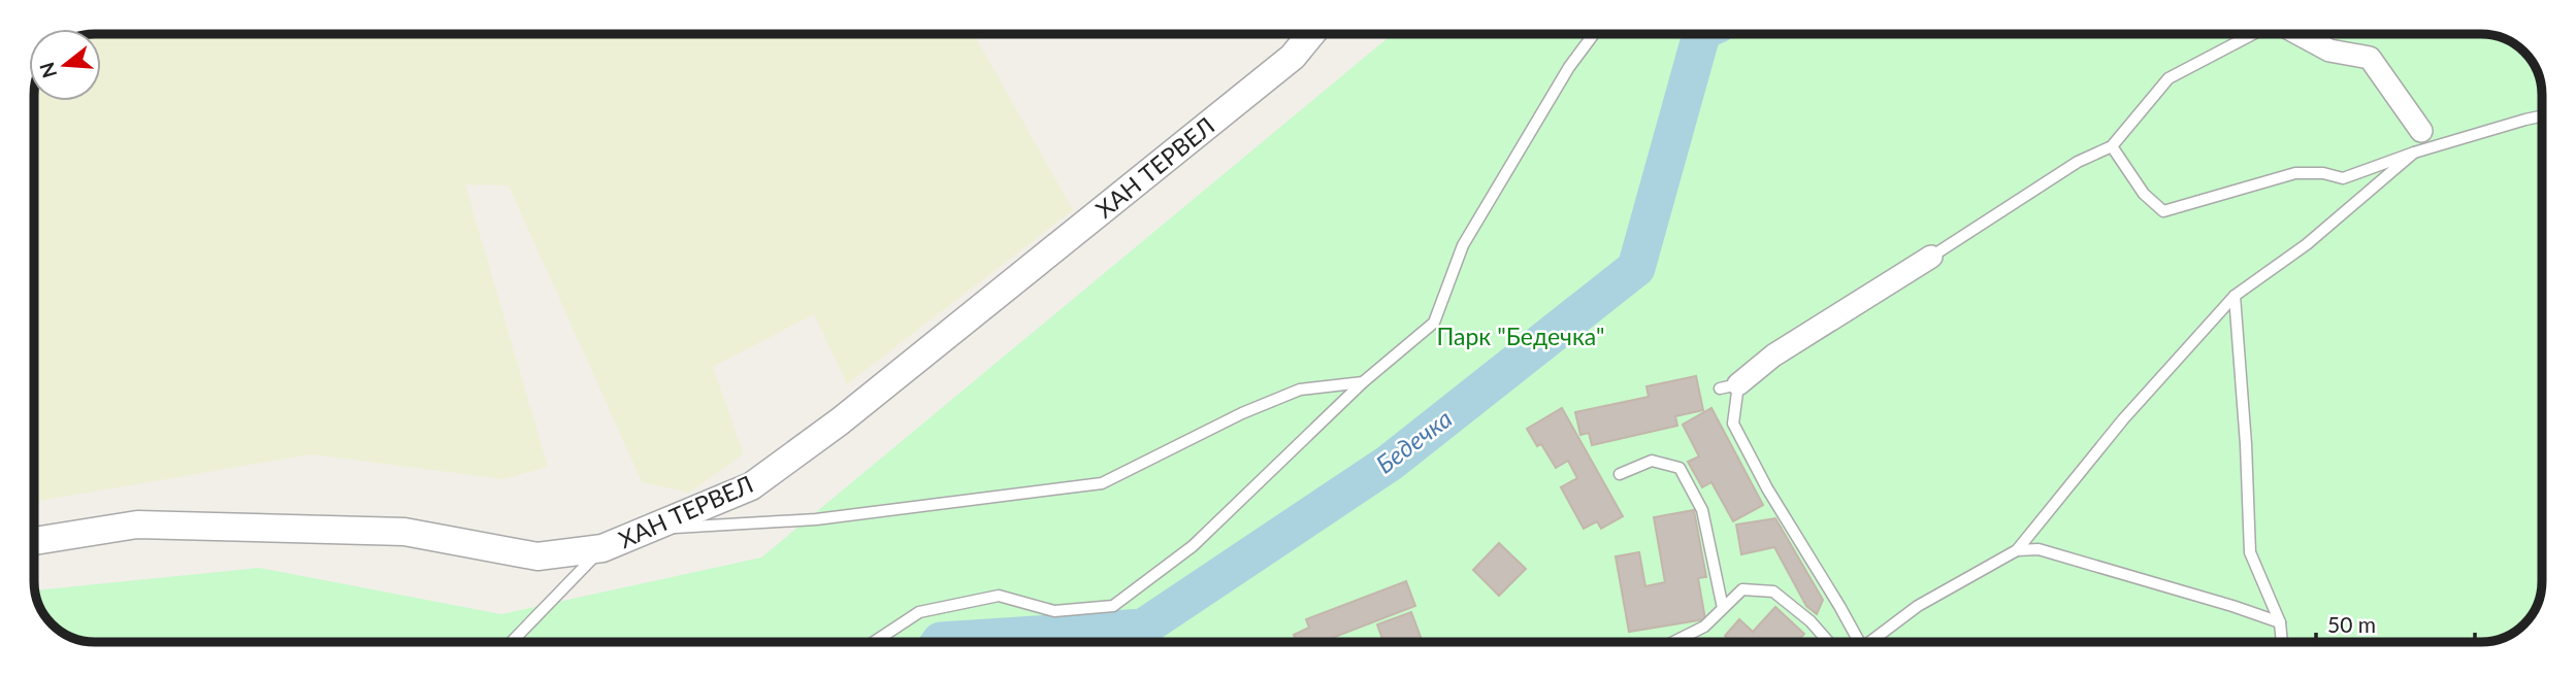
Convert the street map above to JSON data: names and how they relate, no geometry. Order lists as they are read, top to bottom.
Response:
{
  "streets": {
    "street": ["ХАН ТЕРВЕЛ"]
  },
  "water": ["Бедечка"],
  "parks": ["Парк \"Бедечка\""],
  "scale_bar": "50 m",
  "north": "left"
}
